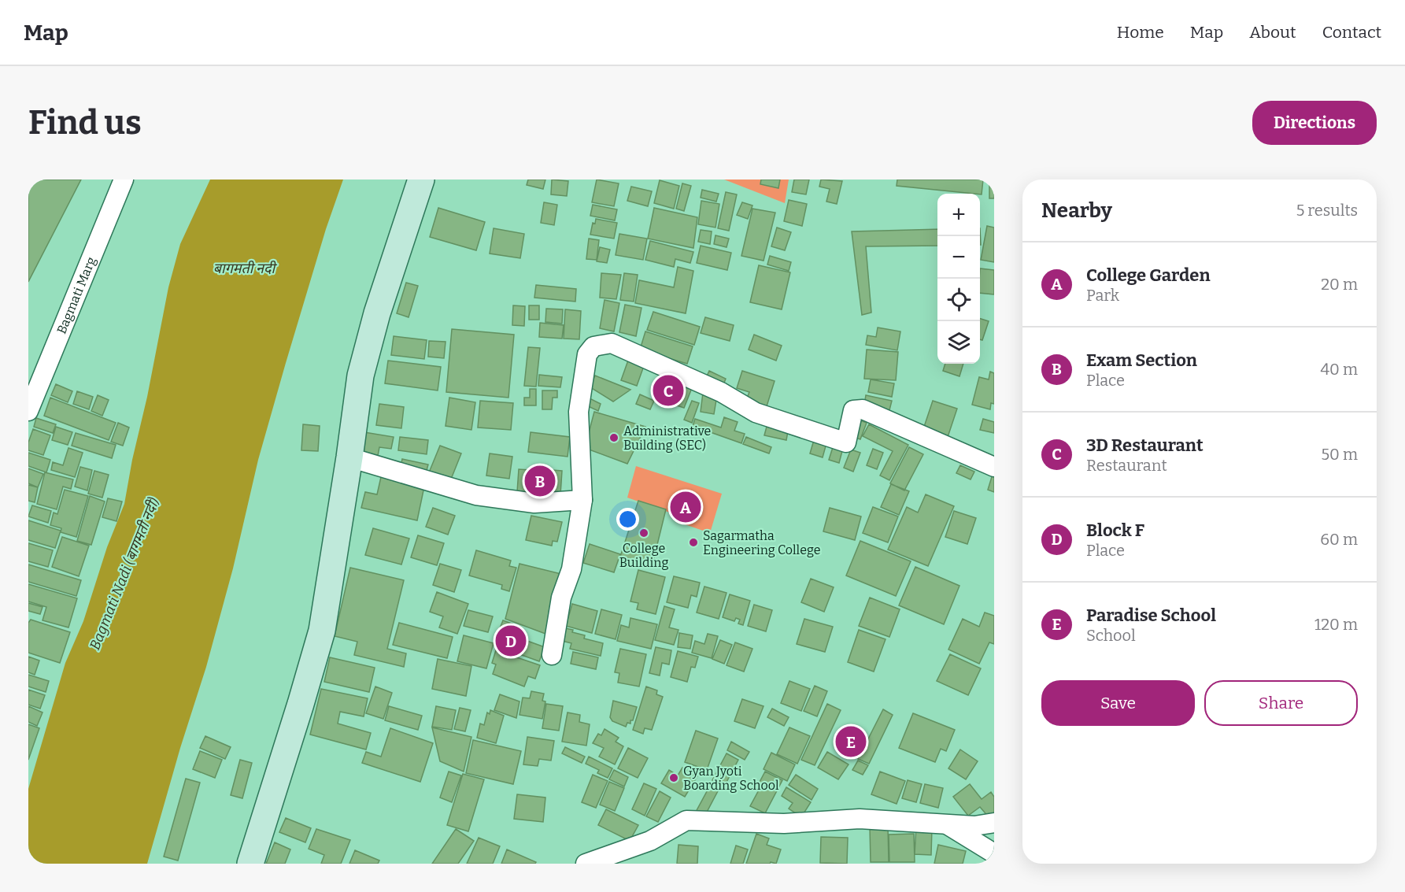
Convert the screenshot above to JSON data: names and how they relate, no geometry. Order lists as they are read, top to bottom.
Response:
{
  "streets": {
    "street": ["Bagmati Marg"]
  },
  "water": ["बागमती नदी", "Bagmati Nadi (बागमती नदी)"],
  "places": [
    "Administrative Building (SEC)",
    "College Building",
    "Sagarmatha Engineering College",
    "Gyan Jyoti Boarding School"
  ],
  "page": {
    "header": "Map",
    "nav": [
      "Home",
      "Map",
      "About",
      "Contact"
    ],
    "buttons": [
      "Directions",
      ["Save", "Share"]
    ],
    "title": "Find us",
    "heading": ["Nearby", "5 results"],
    "map_buttons": ["+", "−"],
    "list": [
      {
        "mark": "A",
        "name": "College Garden",
        "note": "Park",
        "value": "20 m"
      },
      {
        "mark": "B",
        "name": "Exam Section",
        "note": "Place",
        "value": "40 m"
      },
      {
        "mark": "C",
        "name": "3D Restaurant",
        "note": "Restaurant",
        "value": "50 m"
      },
      {
        "mark": "D",
        "name": "Block F",
        "note": "Place",
        "value": "60 m"
      },
      {
        "mark": "E",
        "name": "Paradise School",
        "note": "School",
        "value": "120 m"
      }
    ],
    "pins": [
      "C",
      "B",
      "A",
      "D",
      "E"
    ]
  }
}
